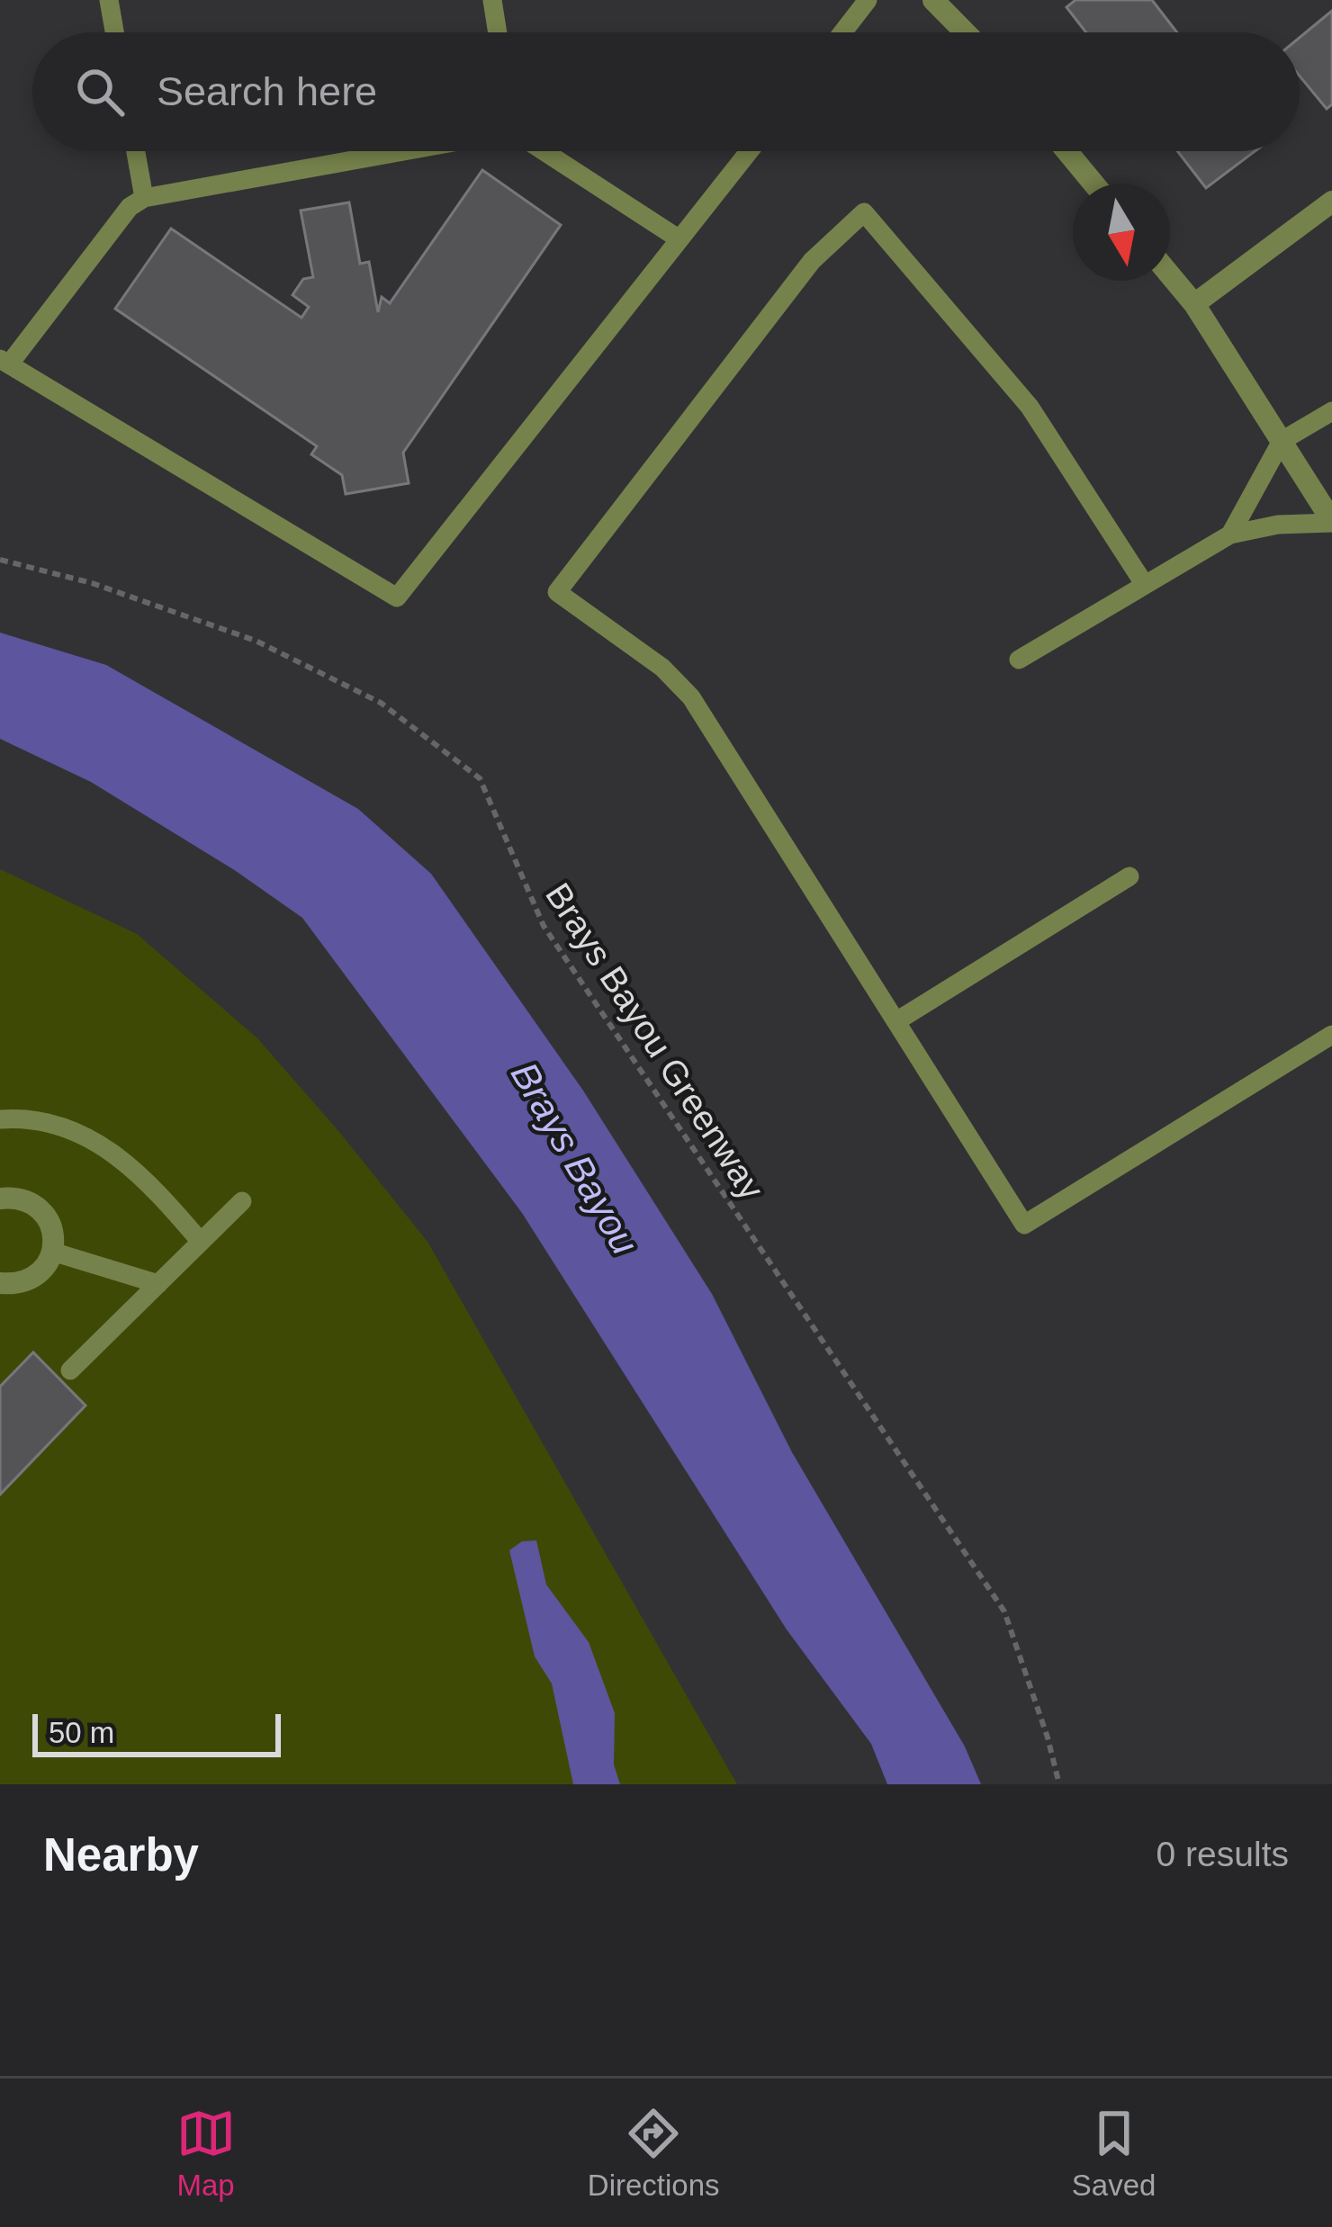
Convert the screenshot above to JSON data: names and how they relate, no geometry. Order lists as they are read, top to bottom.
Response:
{
  "streets": {
    "path": ["Brays Bayou Greenway"]
  },
  "water": ["Brays Bayou"],
  "scale_bar": "50 m",
  "north": "bottom",
  "page": {
    "search": "Search here",
    "scale": "50 m",
    "heading": ["Nearby", "0 results"],
    "nav": ["Map", "Directions", "Saved"]
  }
}
